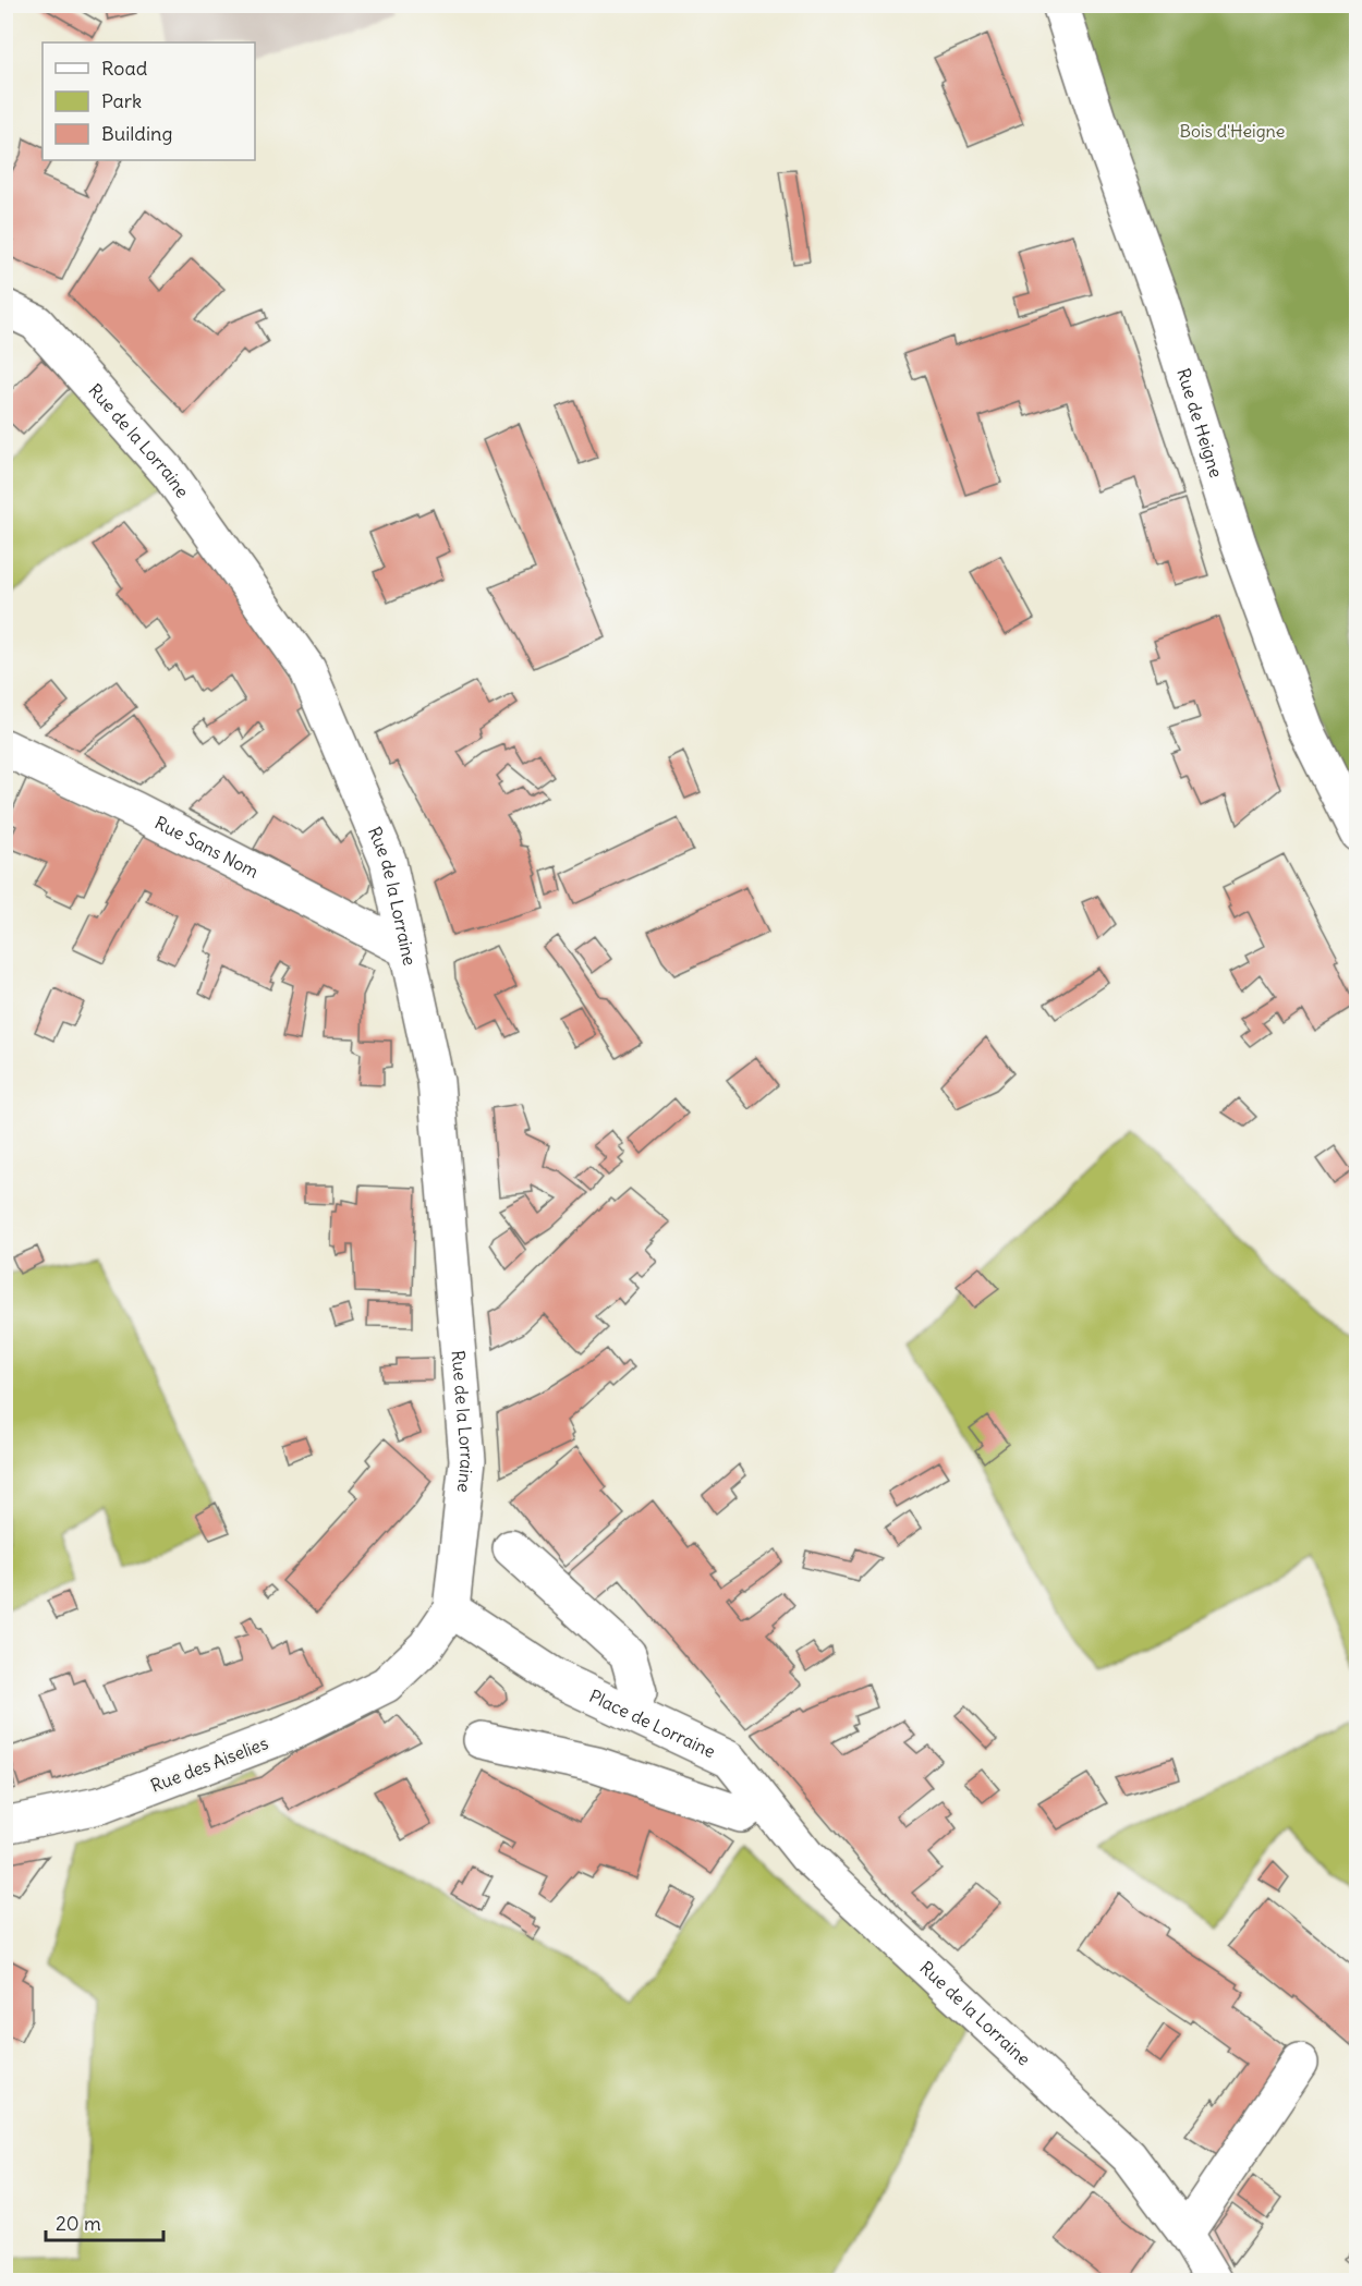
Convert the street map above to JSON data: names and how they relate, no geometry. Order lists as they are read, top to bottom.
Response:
{
  "streets": {
    "street": [
      "Rue de Heigne",
      "Rue de la Lorraine",
      "Rue Sans Nom",
      "Place de Lorraine",
      "Rue des Aiselies"
    ]
  },
  "crossings": [
    ["Rue de la Lorraine", "Rue Sans Nom"],
    ["Rue de la Lorraine", "Place de Lorraine"],
    ["Rue de la Lorraine", "Rue des Aiselies"],
    ["Place de Lorraine", "Rue des Aiselies"]
  ],
  "parks": ["Bois d'Heigne"],
  "legend": ["Road", "Park", "Building"],
  "scale_bar": "20 m"
}
